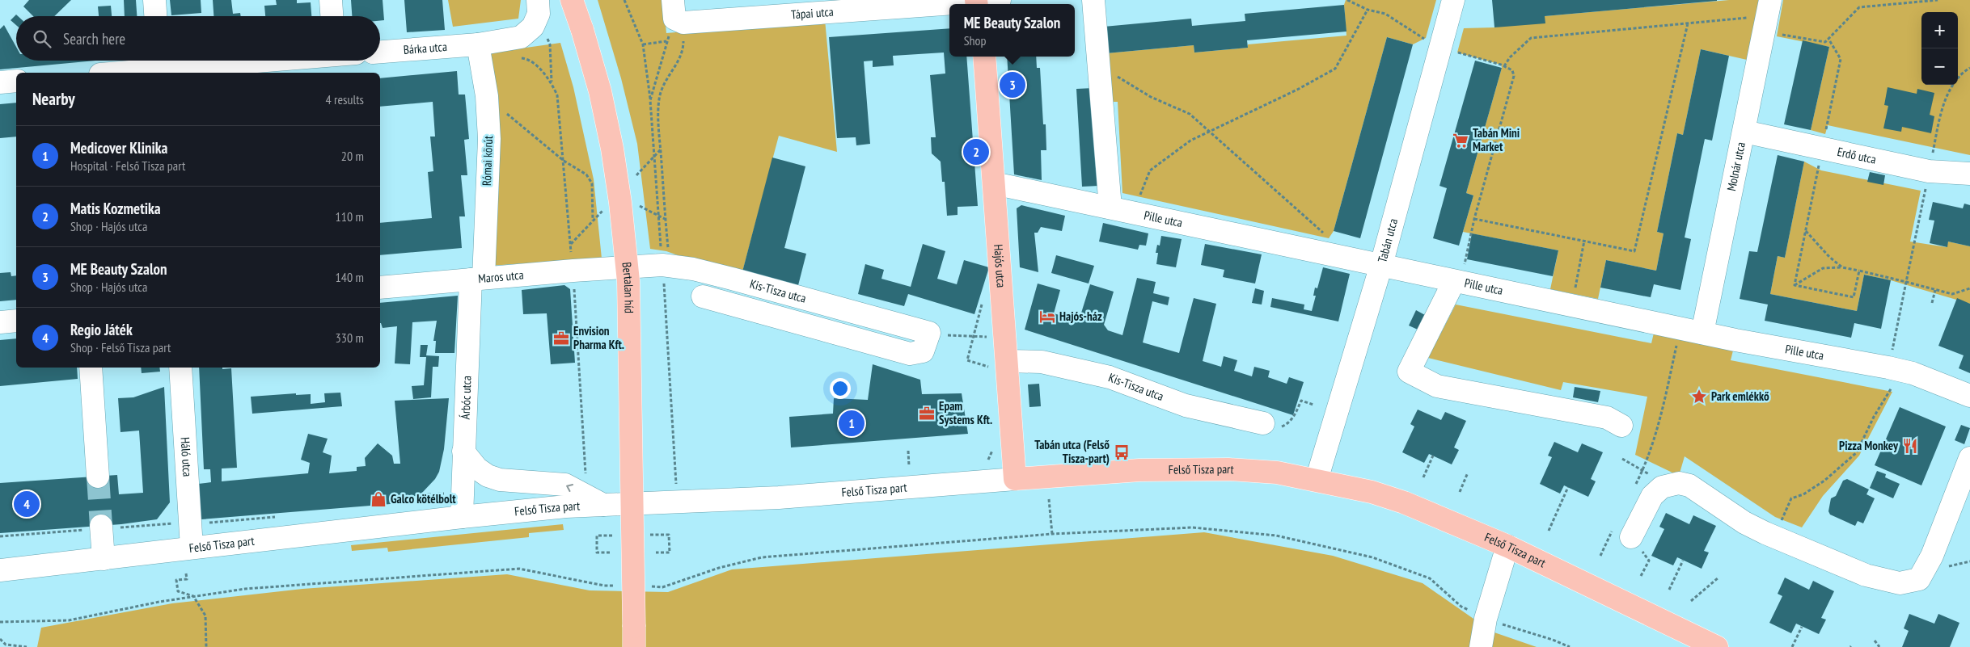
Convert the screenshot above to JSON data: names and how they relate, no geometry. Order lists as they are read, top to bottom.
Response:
{
  "streets": {
    "main road": ["Hajós utca", "Bertalan híd", "Felső Tisza part"],
    "street": [
      "Tápai utca",
      "Bárka utca",
      "Erdő utca",
      "Római körút",
      "Molnár utca",
      "Pille utca",
      "Tabán utca",
      "Maros utca",
      "Kis-Tisza utca",
      "Árbóc utca",
      "Háló utca"
    ]
  },
  "crossings": [
    ["Bárka utca", "Római körút"],
    ["Erdő utca", "Molnár utca"],
    ["Római körút", "Maros utca"],
    ["Római körút", "Árbóc utca"],
    ["Molnár utca", "Pille utca"],
    ["Pille utca", "Tabán utca"],
    ["Pille utca", "Hajós utca"],
    ["Tabán utca", "Felső Tisza part"],
    ["Hajós utca", "Kis-Tisza utca"],
    ["Hajós utca", "Felső Tisza part"],
    ["Maros utca", "Kis-Tisza utca"],
    ["Maros utca", "Árbóc utca"],
    ["Árbóc utca", "Felső Tisza part"],
    ["Háló utca", "Felső Tisza part"]
  ],
  "places": {
    "supermarket": ["Tabán Mini Market"],
    "hotel": ["Hajós-ház"],
    "office": ["Envision Pharma Kft.", "Epam Systems Kft."],
    "place": ["Park emlékkő"],
    "restaurant": ["Pizza Monkey"],
    "bus stop": ["Tabán utca (Felső Tisza-part)"],
    "shop": ["Galco kötélbolt"]
  },
  "page": {
    "popup": ["ME Beauty Szalon", "Shop"],
    "map_buttons": ["+", "−"],
    "search": "Search here",
    "pins": [
      "3",
      "2",
      "1",
      "4"
    ],
    "heading": ["Nearby", "4 results"],
    "list": [
      {
        "mark": "1",
        "name": "Medicover Klinika",
        "note": "Hospital · Felső Tisza part",
        "value": "20 m"
      },
      {
        "mark": "2",
        "name": "Matis Kozmetika",
        "note": "Shop · Hajós utca",
        "value": "110 m"
      },
      {
        "mark": "3",
        "name": "ME Beauty Szalon",
        "note": "Shop · Hajós utca",
        "value": "140 m"
      },
      {
        "mark": "4",
        "name": "Regio Játék",
        "note": "Shop · Felső Tisza part",
        "value": "330 m"
      }
    ]
  }
}
